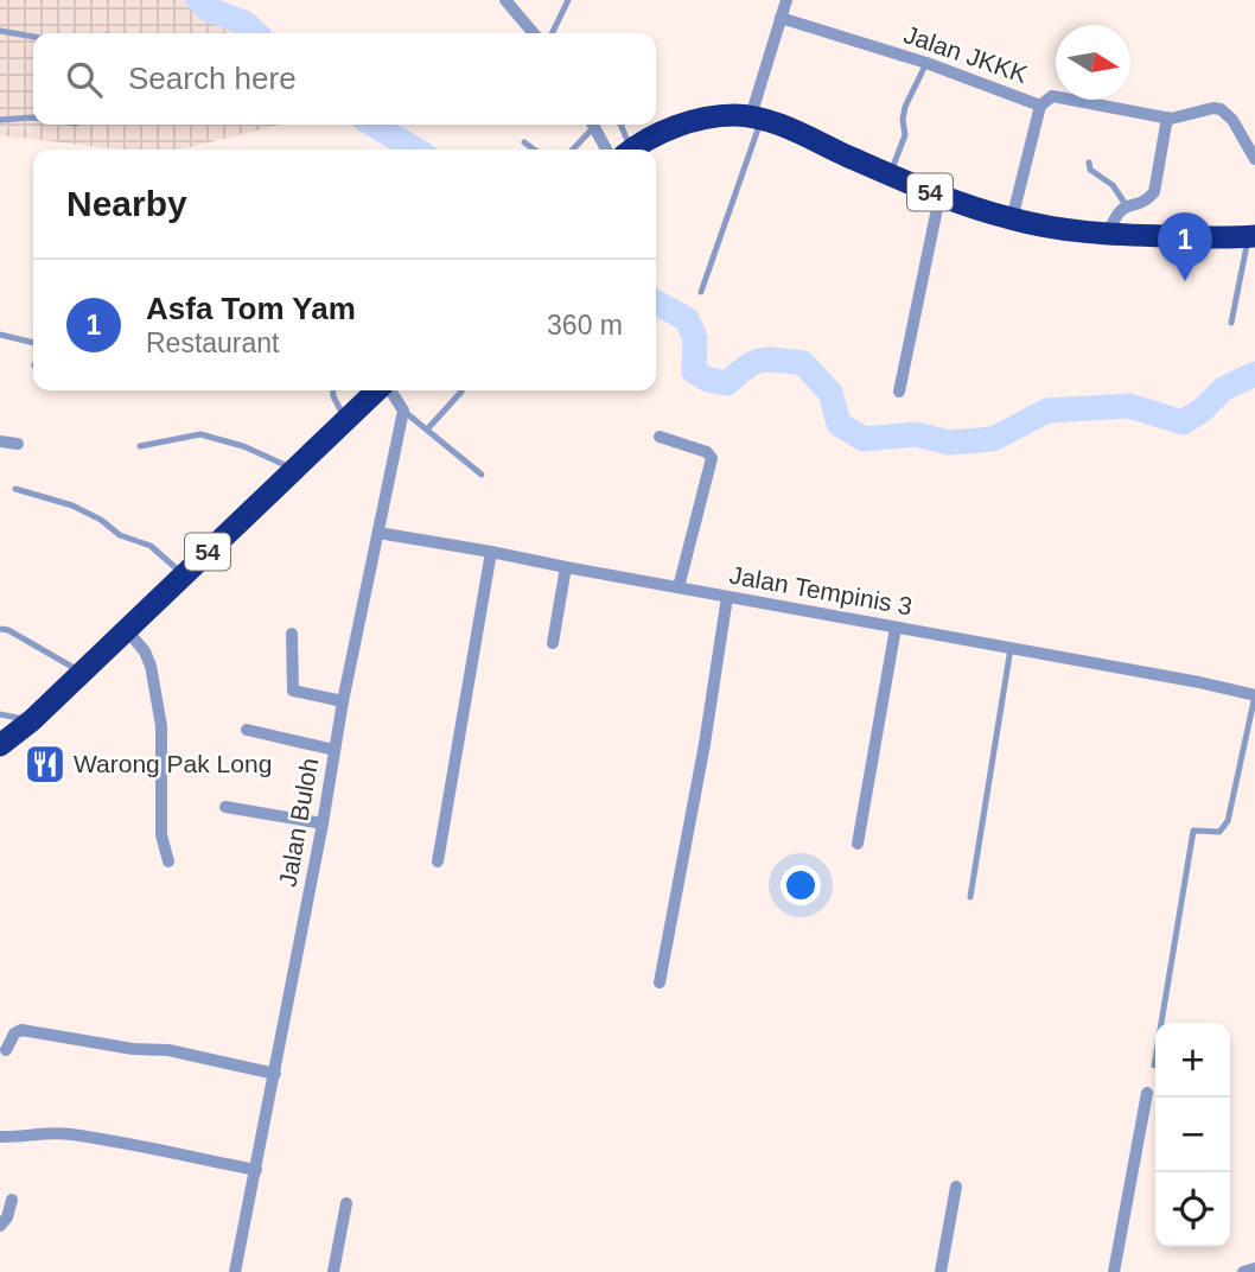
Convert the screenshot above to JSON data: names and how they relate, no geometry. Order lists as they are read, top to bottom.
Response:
{
  "streets": {
    "highway": ["54"],
    "street": ["Jalan JKKK", "Jalan Tempinis 3", "Jalan Buloh"]
  },
  "crossings": [
    ["Jalan Tempinis 3", "Jalan Buloh"]
  ],
  "places": {
    "restaurant": ["Warong Pak Long"]
  },
  "north": "right",
  "page": {
    "search": "Search here",
    "heading": "Nearby",
    "pins": "1",
    "list": [
      {
        "mark": "1",
        "name": "Asfa Tom Yam",
        "note": "Restaurant",
        "value": "360 m"
      }
    ],
    "map_buttons": ["+", "−"]
  }
}
